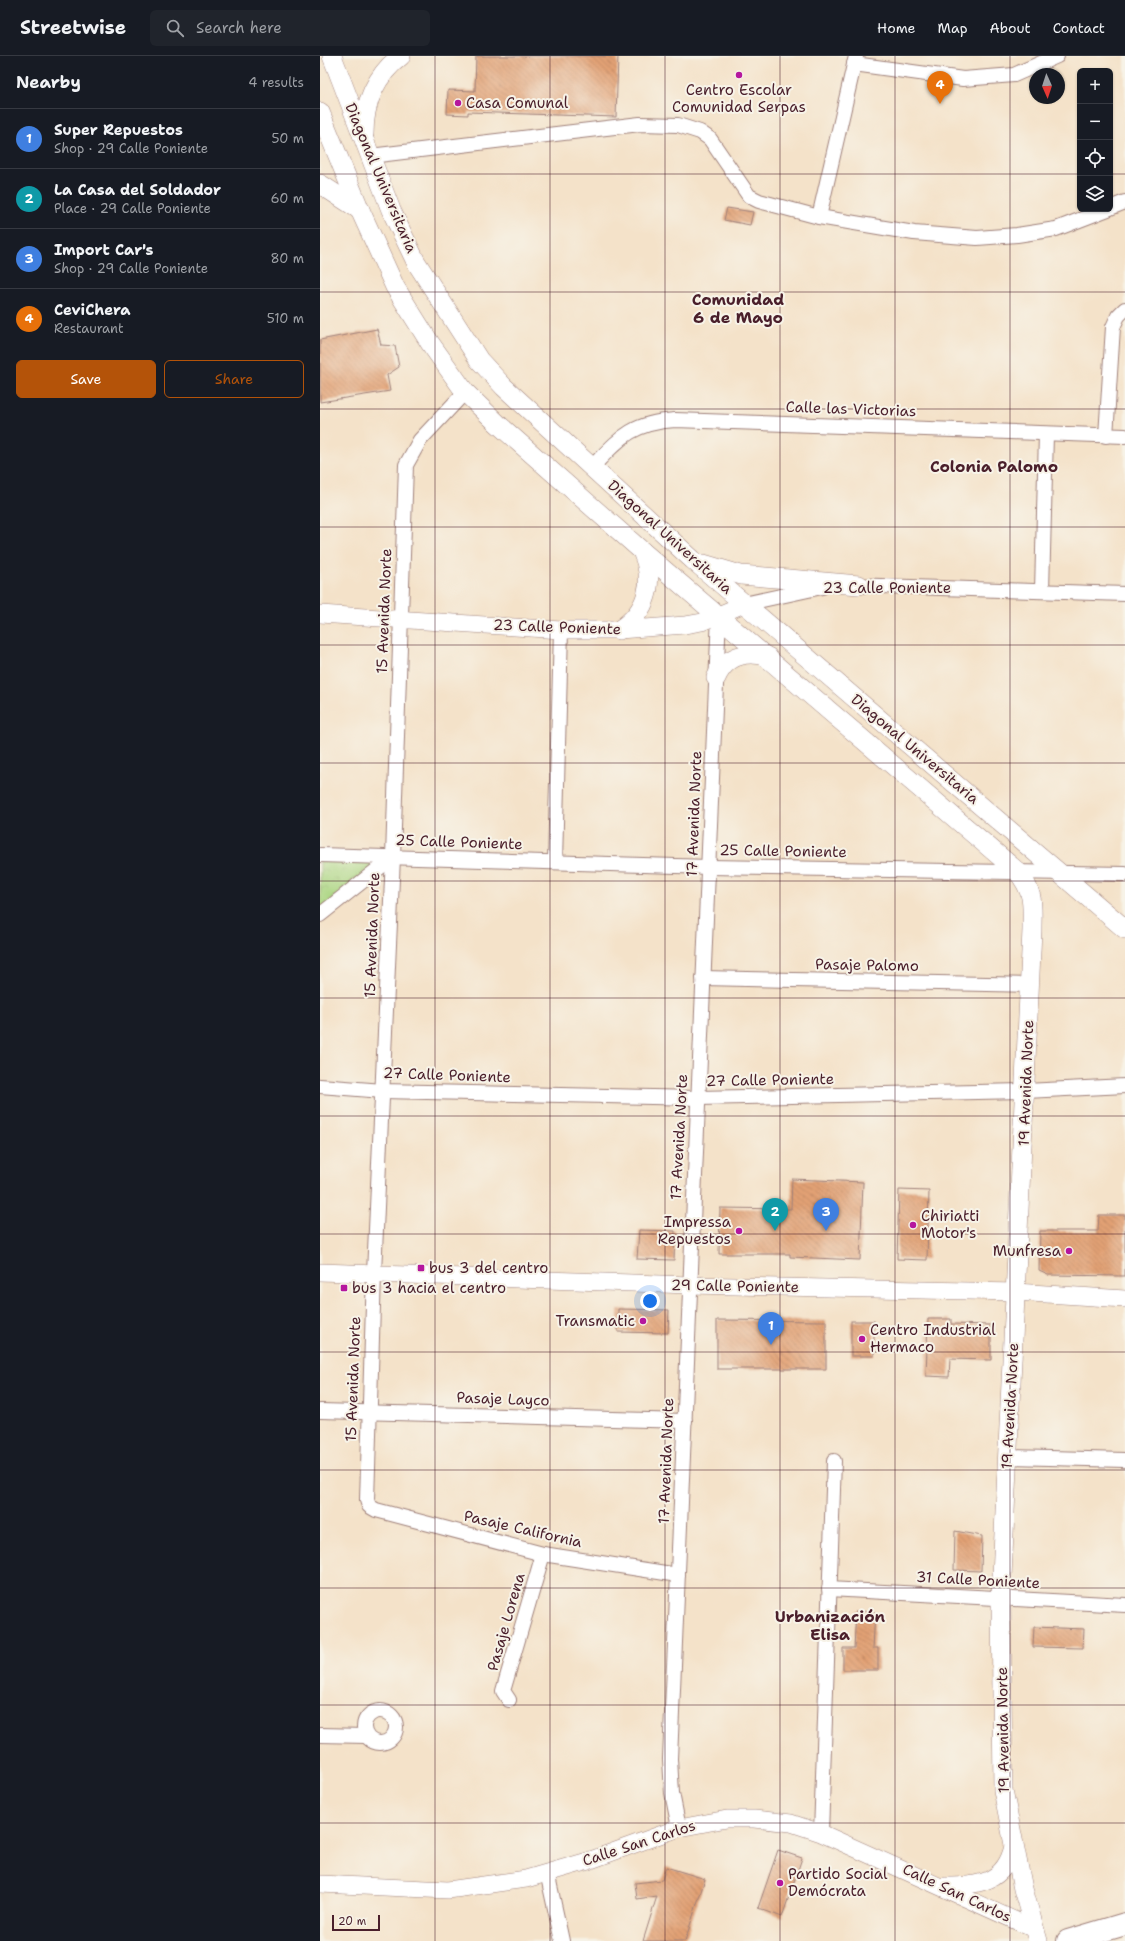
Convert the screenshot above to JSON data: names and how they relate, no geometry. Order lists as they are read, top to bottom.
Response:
{
  "streets": {
    "main road": ["Diagonal Universitaria", "19 Avenida Norte"],
    "street": [
      "Calle las Victorias",
      "23 Calle Poniente",
      "15 Avenida Norte",
      "17 Avenida Norte",
      "25 Calle Poniente",
      "Pasaje Palomo",
      "27 Calle Poniente",
      "29 Calle Poniente",
      "Pasaje Layco",
      "Pasaje California",
      "31 Calle Poniente",
      "Pasaje Lorena",
      "Calle San Carlos"
    ]
  },
  "crossings": [
    ["Diagonal Universitaria", "Calle las Victorias"],
    ["Diagonal Universitaria", "23 Calle Poniente"],
    ["Diagonal Universitaria", "15 Avenida Norte"],
    ["Diagonal Universitaria", "17 Avenida Norte"],
    ["Diagonal Universitaria", "25 Calle Poniente"],
    ["Diagonal Universitaria", "19 Avenida Norte"],
    ["23 Calle Poniente", "15 Avenida Norte"],
    ["23 Calle Poniente", "17 Avenida Norte"],
    ["15 Avenida Norte", "25 Calle Poniente"],
    ["15 Avenida Norte", "27 Calle Poniente"],
    ["15 Avenida Norte", "29 Calle Poniente"],
    ["15 Avenida Norte", "Pasaje Layco"],
    ["15 Avenida Norte", "Pasaje California"],
    ["17 Avenida Norte", "25 Calle Poniente"],
    ["17 Avenida Norte", "Pasaje Palomo"],
    ["17 Avenida Norte", "27 Calle Poniente"],
    ["17 Avenida Norte", "29 Calle Poniente"],
    ["17 Avenida Norte", "Pasaje Layco"],
    ["17 Avenida Norte", "Pasaje California"],
    ["17 Avenida Norte", "Calle San Carlos"],
    ["25 Calle Poniente", "19 Avenida Norte"],
    ["Pasaje Palomo", "19 Avenida Norte"],
    ["27 Calle Poniente", "19 Avenida Norte"],
    ["19 Avenida Norte", "29 Calle Poniente"],
    ["19 Avenida Norte", "31 Calle Poniente"],
    ["19 Avenida Norte", "Calle San Carlos"],
    ["Pasaje California", "Pasaje Lorena"]
  ],
  "districts": ["Comunidad 6 de Mayo", "Colonia Palomo", "Urbanización Elisa"],
  "places": {
    "other": [
      "Centro Escolar Comunidad Serpas",
      "Casa Comunal",
      "Chiriatti Motor's",
      "Impressa Repuestos",
      "Munfresa",
      "Transmatic",
      "Centro Industrial Hermaco",
      "Partido Social Demócrata"
    ],
    "transit": ["bus 3 del centro", "bus 3 hacia el centro"]
  },
  "scale_bar": "20 m",
  "north": "bottom",
  "page": {
    "header": "Streetwise",
    "search": "Search here",
    "nav": [
      "Home",
      "Map",
      "About",
      "Contact"
    ],
    "heading": ["Nearby", "4 results"],
    "map_buttons": ["+", "−"],
    "pins": [
      "4",
      "2",
      "3",
      "1"
    ],
    "list": [
      {
        "mark": "1",
        "name": "Super Repuestos",
        "note": "Shop · 29 Calle Poniente",
        "value": "50 m"
      },
      {
        "mark": "2",
        "name": "La Casa del Soldador",
        "note": "Place · 29 Calle Poniente",
        "value": "60 m"
      },
      {
        "mark": "3",
        "name": "Import Car's",
        "note": "Shop · 29 Calle Poniente",
        "value": "80 m"
      },
      {
        "mark": "4",
        "name": "CeviChera",
        "note": "Restaurant",
        "value": "510 m"
      }
    ],
    "buttons": ["Save", "Share"],
    "scale": "20 m"
  }
}
